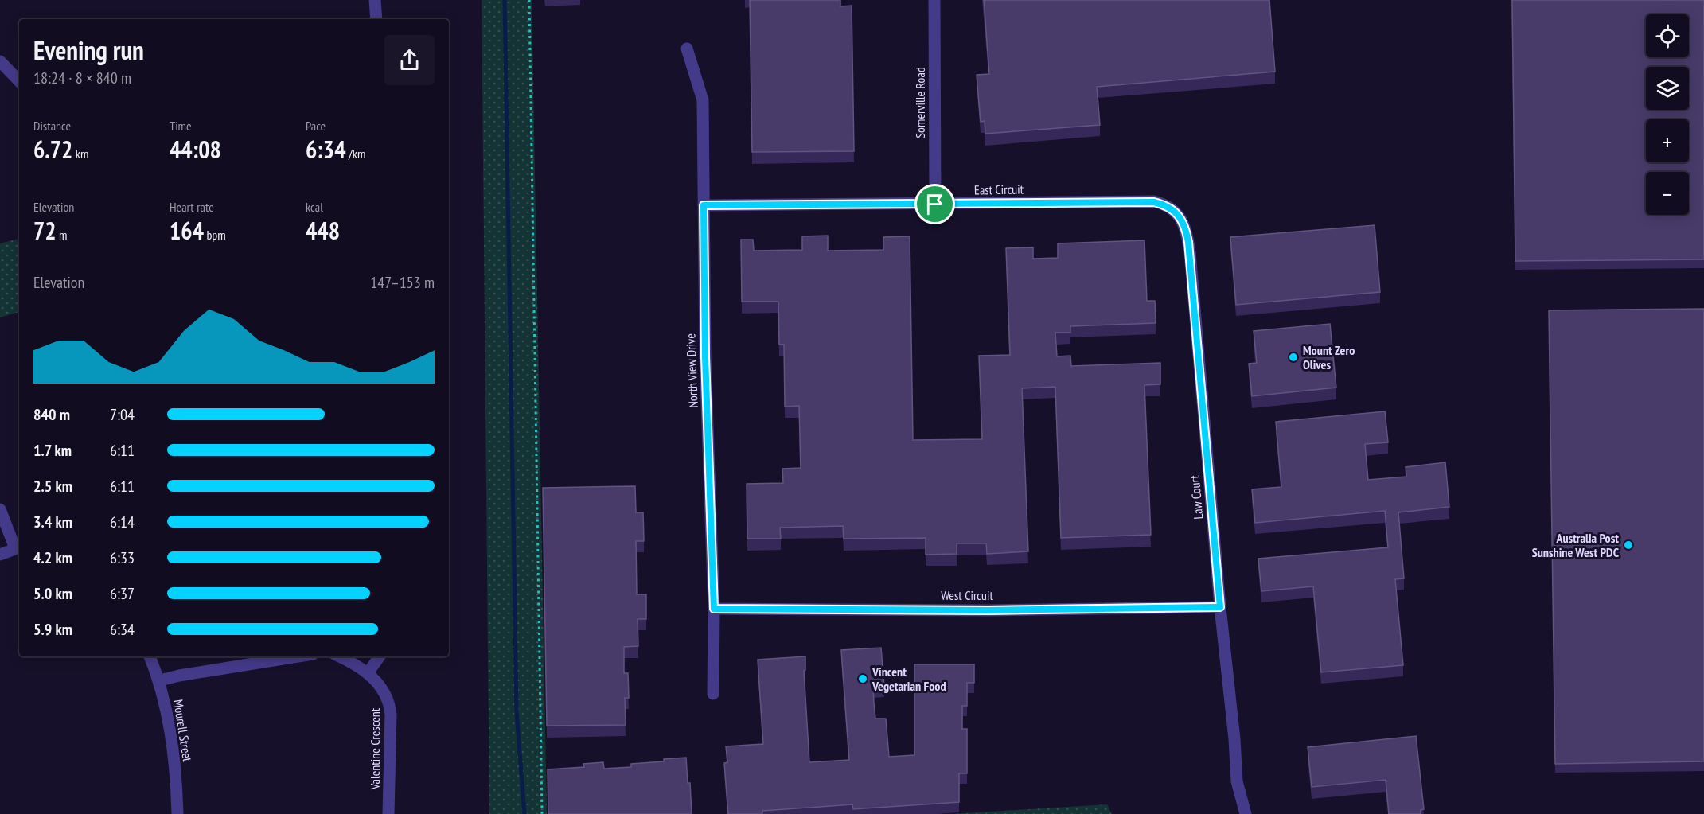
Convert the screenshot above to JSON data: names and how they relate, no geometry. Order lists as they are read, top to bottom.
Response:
{
  "streets": {
    "street": [
      "Somerville Road",
      "East Circuit",
      "North View Drive",
      "Law Court",
      "West Circuit",
      "Mourell Street",
      "Valentine Crescent"
    ]
  },
  "crossings": [
    ["Somerville Road", "East Circuit"],
    ["East Circuit", "North View Drive"],
    ["East Circuit", "Law Court"],
    ["North View Drive", "West Circuit"],
    ["Law Court", "West Circuit"]
  ],
  "places": ["Mount Zero Olives", "Australia Post Sunshine West PDC", "Vincent Vegetarian Food"],
  "page": {
    "map_buttons": ["+", "−"],
    "heading": ["Evening run", "18:24 · 8 × 840 m"],
    "stats": [
      ["Distance", "6.72 km"],
      ["Time", "44:08"],
      ["Pace", "6:34 /km"],
      ["Elevation", "72 m"],
      ["Heart rate", "164 bpm"],
      ["kcal", "448"]
    ],
    "chart": ["Elevation", "147–153 m"],
    "list": [
      {
        "name": "840 m",
        "note": "7:04"
      },
      {
        "name": "1.7 km",
        "note": "6:11"
      },
      {
        "name": "2.5 km",
        "note": "6:11"
      },
      {
        "name": "3.4 km",
        "note": "6:14"
      },
      {
        "name": "4.2 km",
        "note": "6:33"
      },
      {
        "name": "5.0 km",
        "note": "6:37"
      },
      {
        "name": "5.9 km",
        "note": "6:34"
      }
    ]
  }
}
